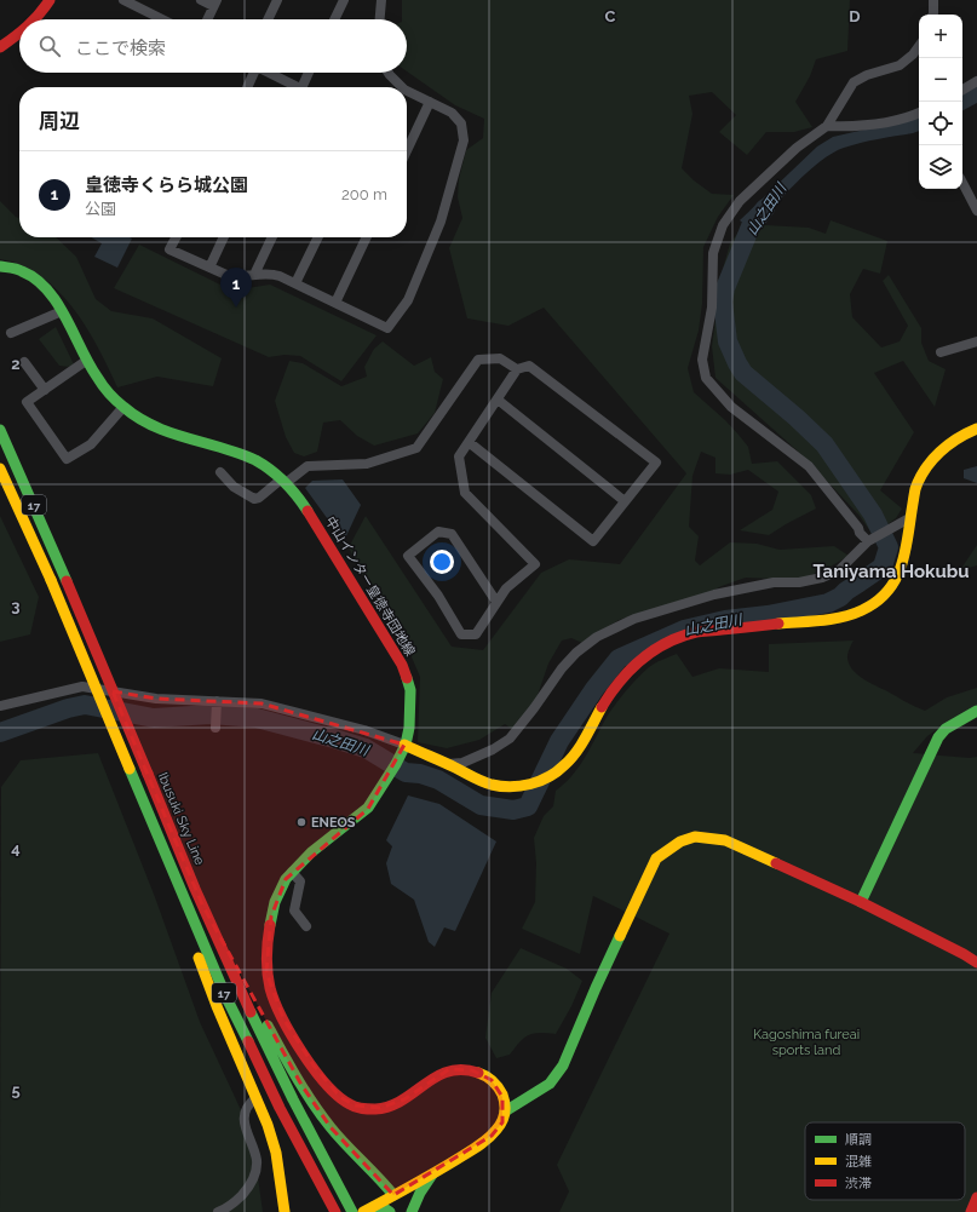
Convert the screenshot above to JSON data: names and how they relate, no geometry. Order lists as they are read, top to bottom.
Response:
{
  "streets": {
    "street": ["17", "中山インター皇徳寺団地線", "Ibusuki Sky Line"]
  },
  "districts": ["Taniyama Hokubu"],
  "water": ["山之田川"],
  "parks": ["Kagoshima fureai sports land"],
  "places": ["ENEOS"],
  "legend": ["順調", "混雑", "渋滞"],
  "page": {
    "map_buttons": ["+", "−"],
    "search": "ここで検索",
    "heading": "周辺",
    "list": [
      {
        "mark": "1",
        "name": "皇徳寺くらら城公園",
        "note": "公園",
        "value": "200 m"
      }
    ],
    "pins": "1"
  },
  "grid": {
    "columns": ["C", "D"],
    "rows": [
      "2",
      "3",
      "4",
      "5"
    ]
  }
}
